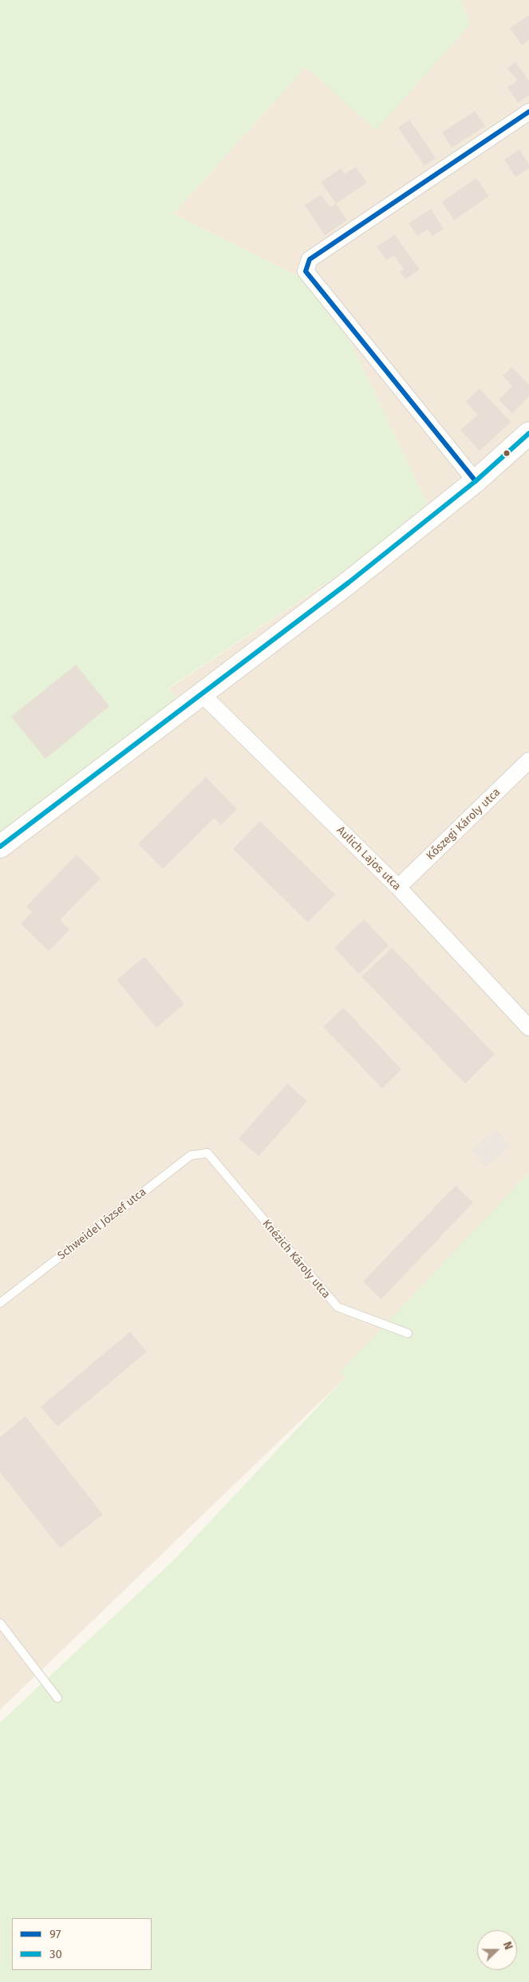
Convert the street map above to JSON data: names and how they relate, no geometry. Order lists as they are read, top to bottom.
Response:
{
  "streets": {
    "street": ["Kőszegi Károly utca", "Aulich Lajos utca"],
    "lane": ["Schweidel József utca", "Knézich Károly utca"]
  },
  "crossings": [
    ["Kőszegi Károly utca", "Aulich Lajos utca"],
    ["Schweidel József utca", "Knézich Károly utca"]
  ],
  "lines": ["transit line 97", "transit line 30"],
  "legend": ["97", "30"],
  "north": "right"
}
